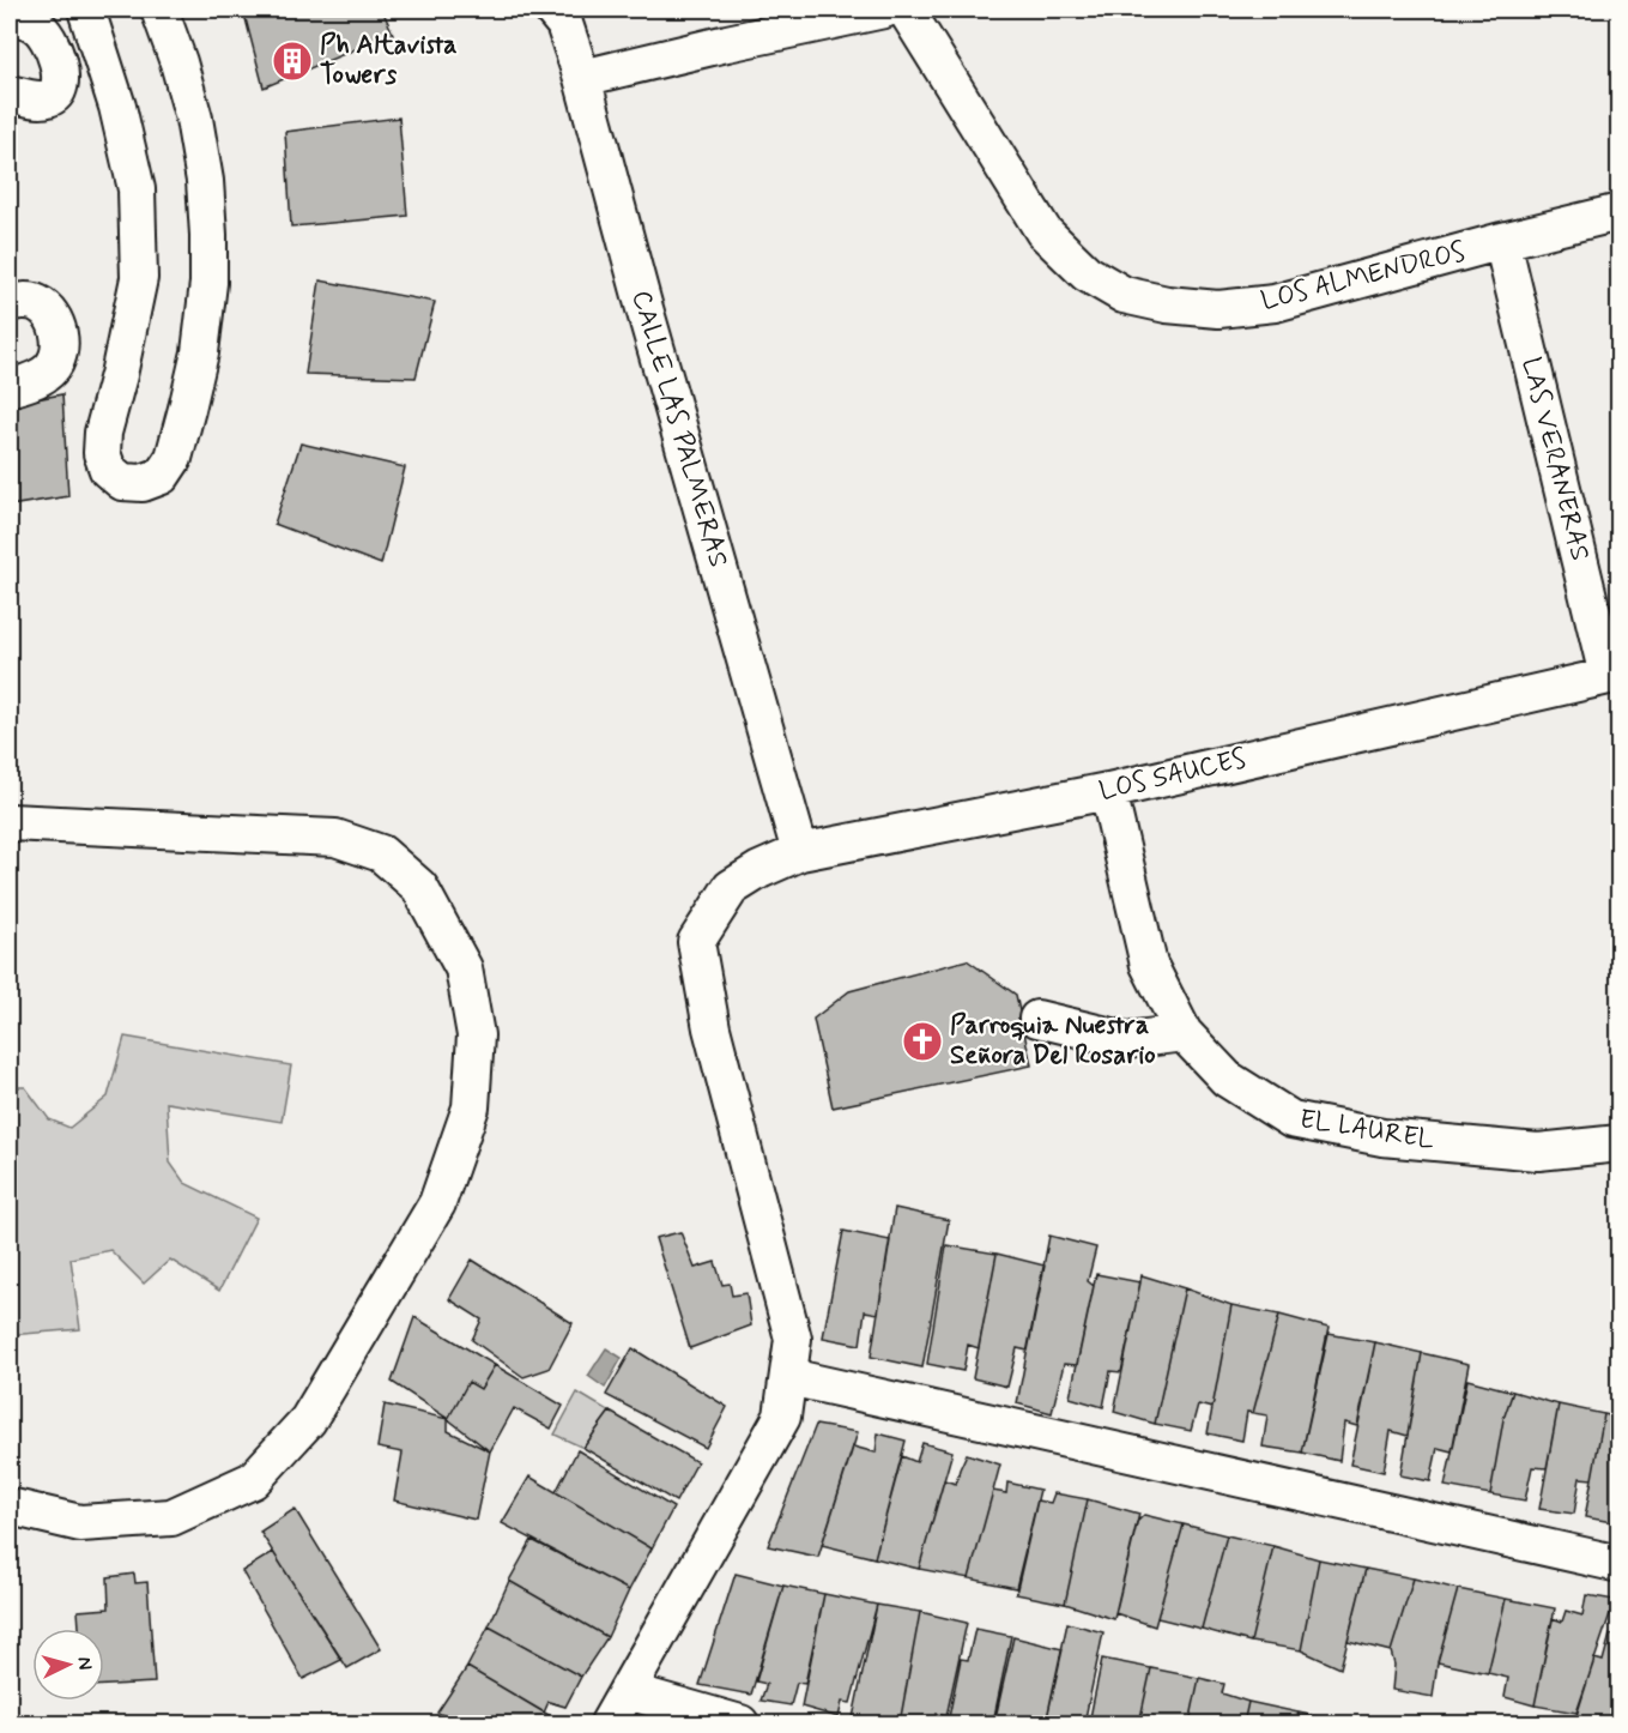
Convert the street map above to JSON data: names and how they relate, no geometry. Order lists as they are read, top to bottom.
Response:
{
  "streets": {
    "street": [
      "LOS ALMENDROS",
      "CALLE LAS PALMERAS",
      "LAS VERANERAS",
      "LOS SAUCES",
      "EL LAUREL"
    ]
  },
  "crossings": [
    ["LOS ALMENDROS", "LAS VERANERAS"],
    ["CALLE LAS PALMERAS", "LOS SAUCES"],
    ["LAS VERANERAS", "LOS SAUCES"],
    ["LOS SAUCES", "EL LAUREL"]
  ],
  "places": {
    "building": ["Ph Altavista Towers"],
    "church": ["Parroquia Nuestra Señora Del Rosario"]
  },
  "north": "right"
}
